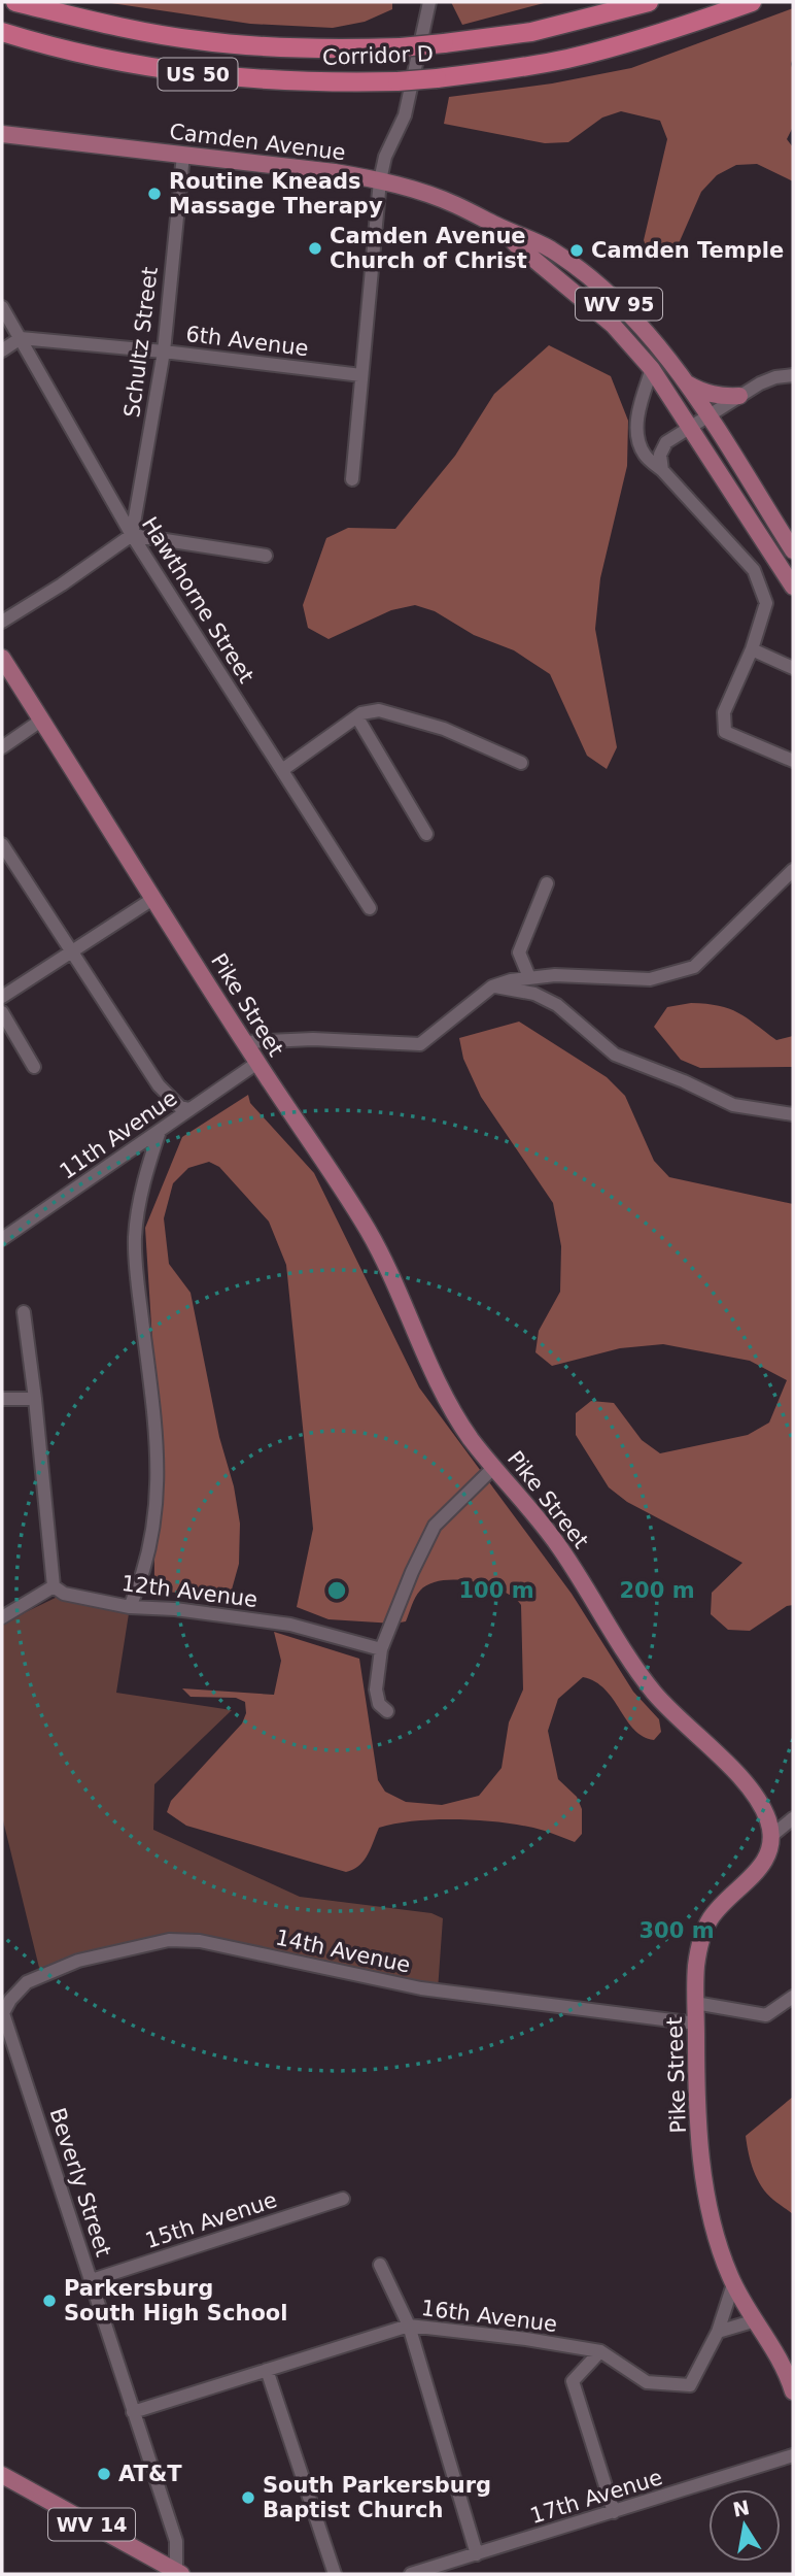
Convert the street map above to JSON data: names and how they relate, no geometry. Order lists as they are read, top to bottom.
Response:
{
  "streets": {
    "highway": ["Corridor D", "US 50"],
    "main road": [
      "Camden Avenue",
      "WV 95",
      "Pike Street",
      "WV 14"
    ],
    "street": [
      "6th Avenue",
      "Schultz Street",
      "Hawthorne Street",
      "11th Avenue",
      "12th Avenue",
      "14th Avenue",
      "Beverly Street",
      "15th Avenue",
      "16th Avenue",
      "17th Avenue"
    ]
  },
  "crossings": [
    ["Camden Avenue", "WV 95"],
    ["Camden Avenue", "Schultz Street"],
    ["6th Avenue", "Schultz Street"],
    ["6th Avenue", "Hawthorne Street"],
    ["Schultz Street", "Hawthorne Street"],
    ["Pike Street", "11th Avenue"],
    ["Pike Street", "14th Avenue"],
    ["Pike Street", "16th Avenue"],
    ["14th Avenue", "Beverly Street"],
    ["Beverly Street", "15th Avenue"],
    ["Beverly Street", "16th Avenue"],
    ["Beverly Street", "WV 14"]
  ],
  "places": [
    "Routine Kneads Massage Therapy",
    "Camden Avenue Church of Christ",
    "Camden Temple",
    "Parkersburg South High School",
    "AT&T",
    "South Parkersburg Baptist Church"
  ],
  "north": "top",
  "rings": ["100 m", "200 m", "300 m"]
}
